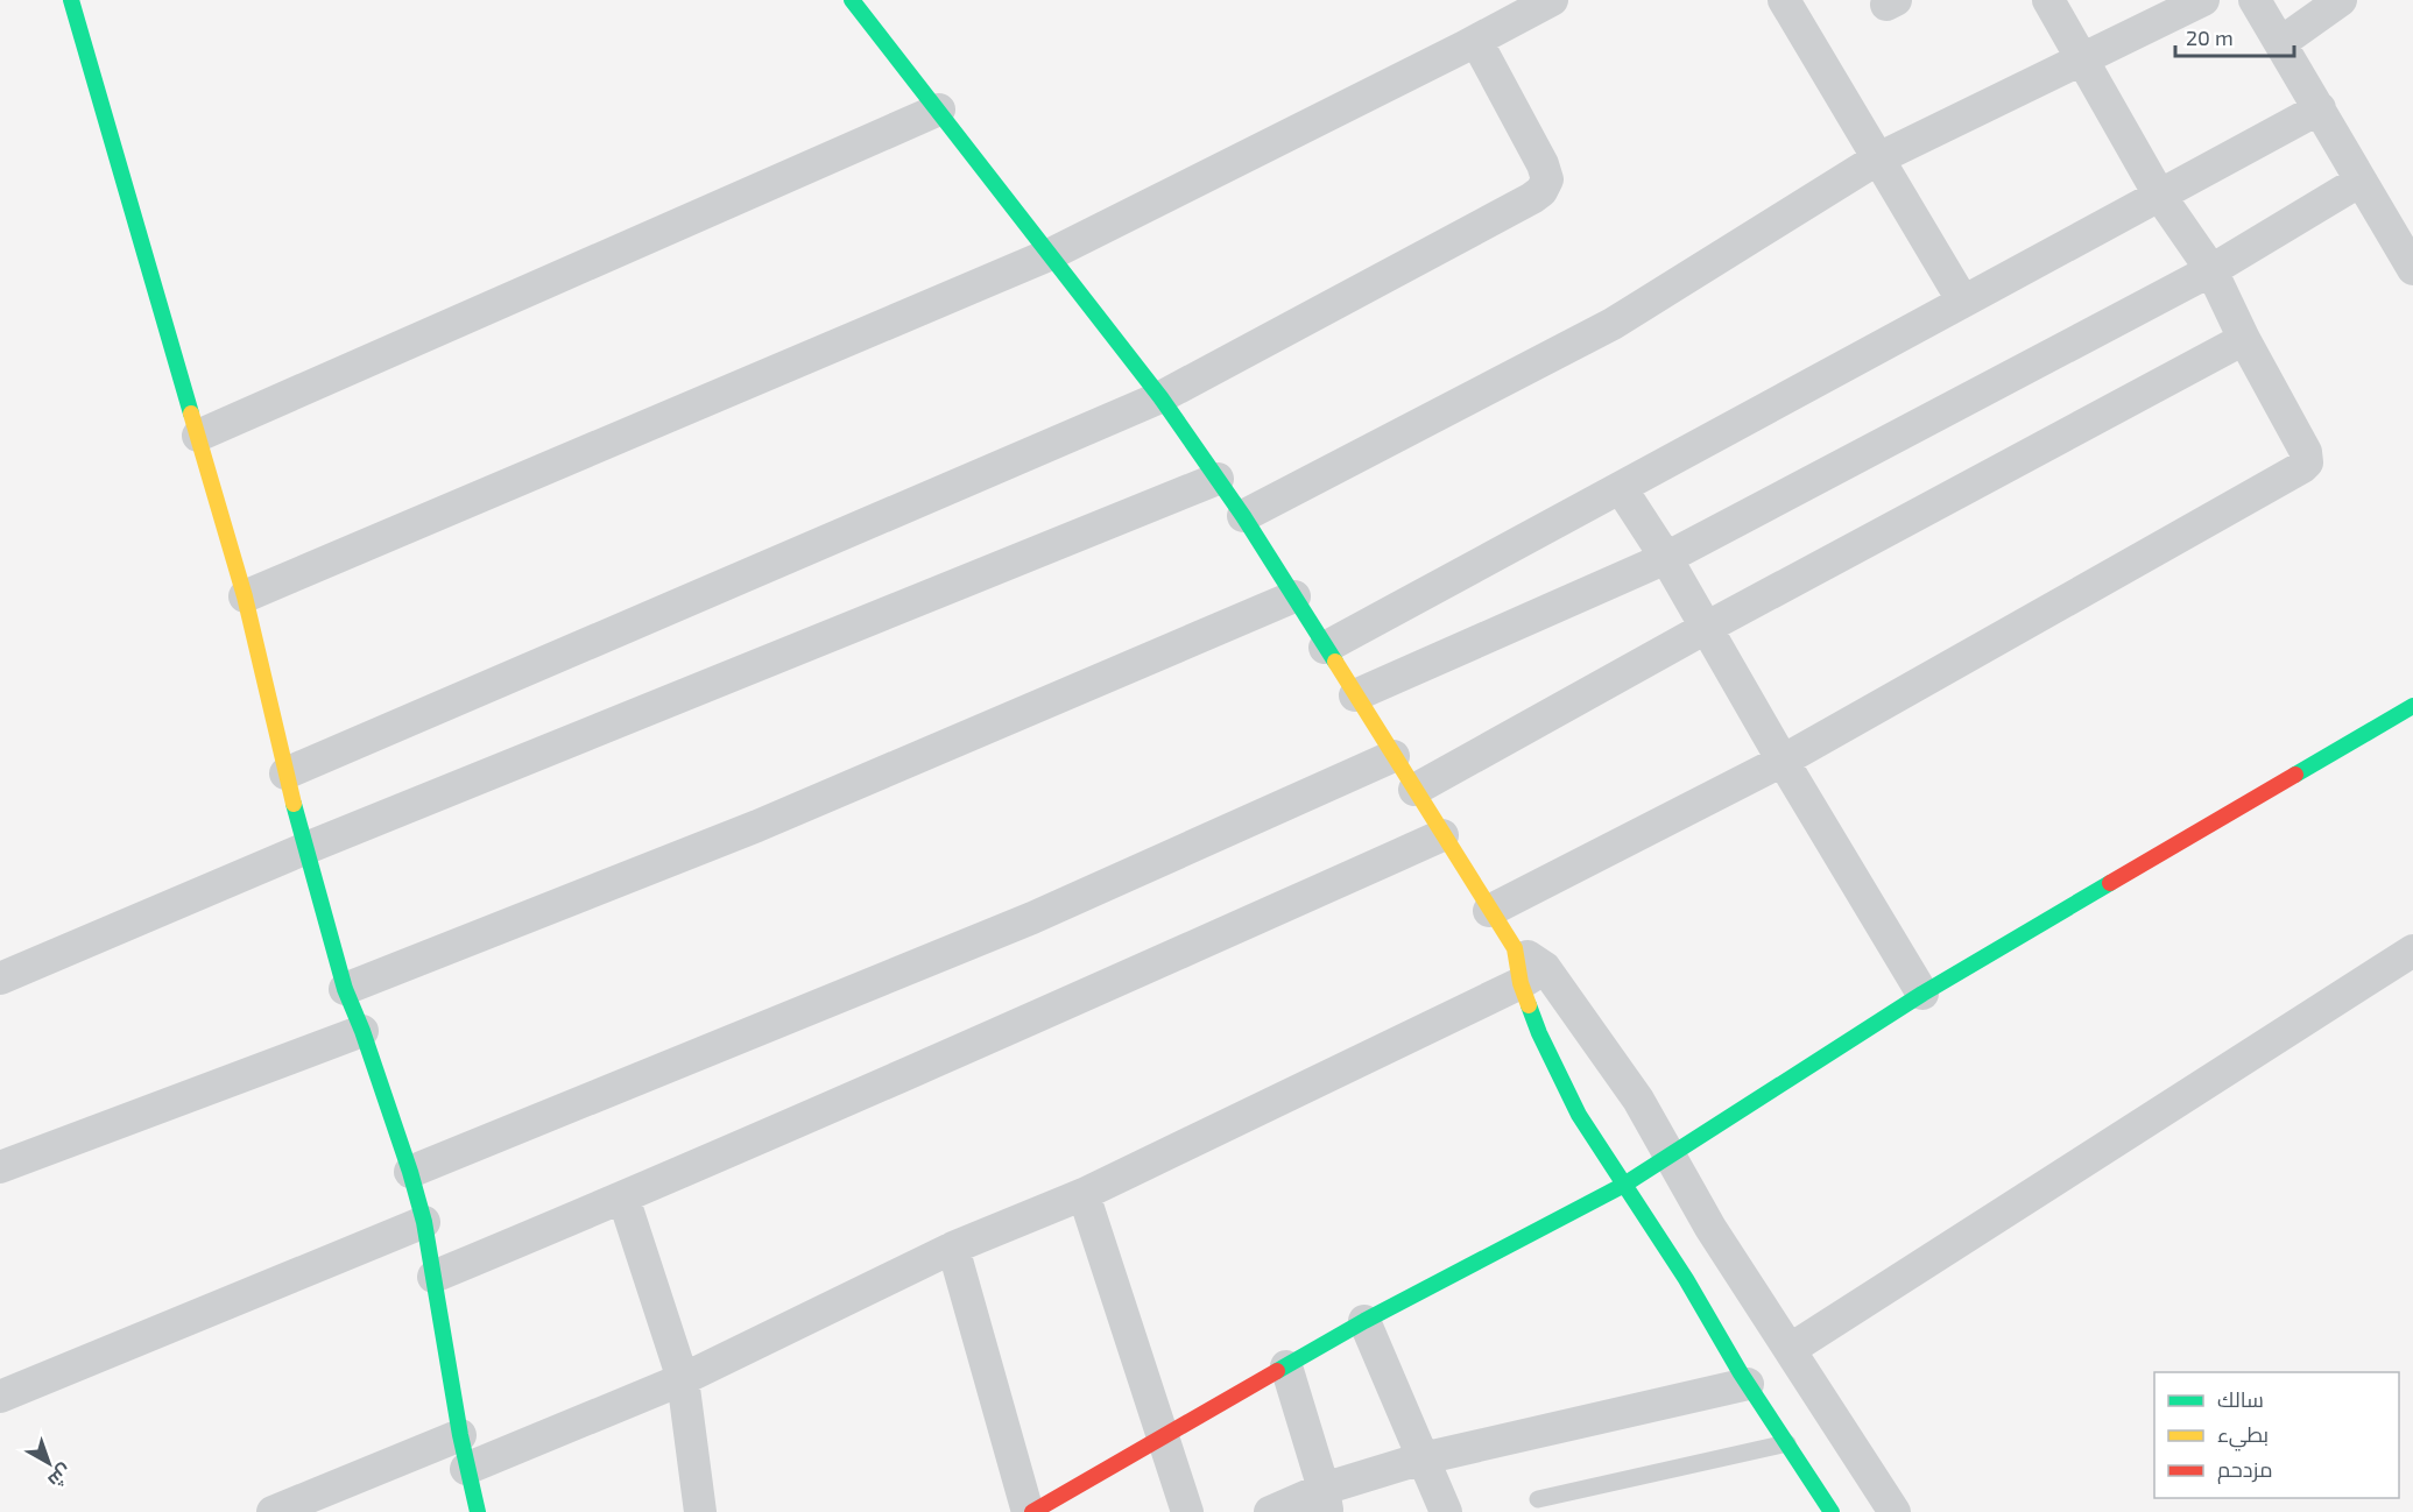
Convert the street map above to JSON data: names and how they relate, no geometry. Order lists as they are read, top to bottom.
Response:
{
  "legend": ["سالك", "بطيء", "مزدحم"],
  "scale_bar": "20 m",
  "north": "bottom right"
}
